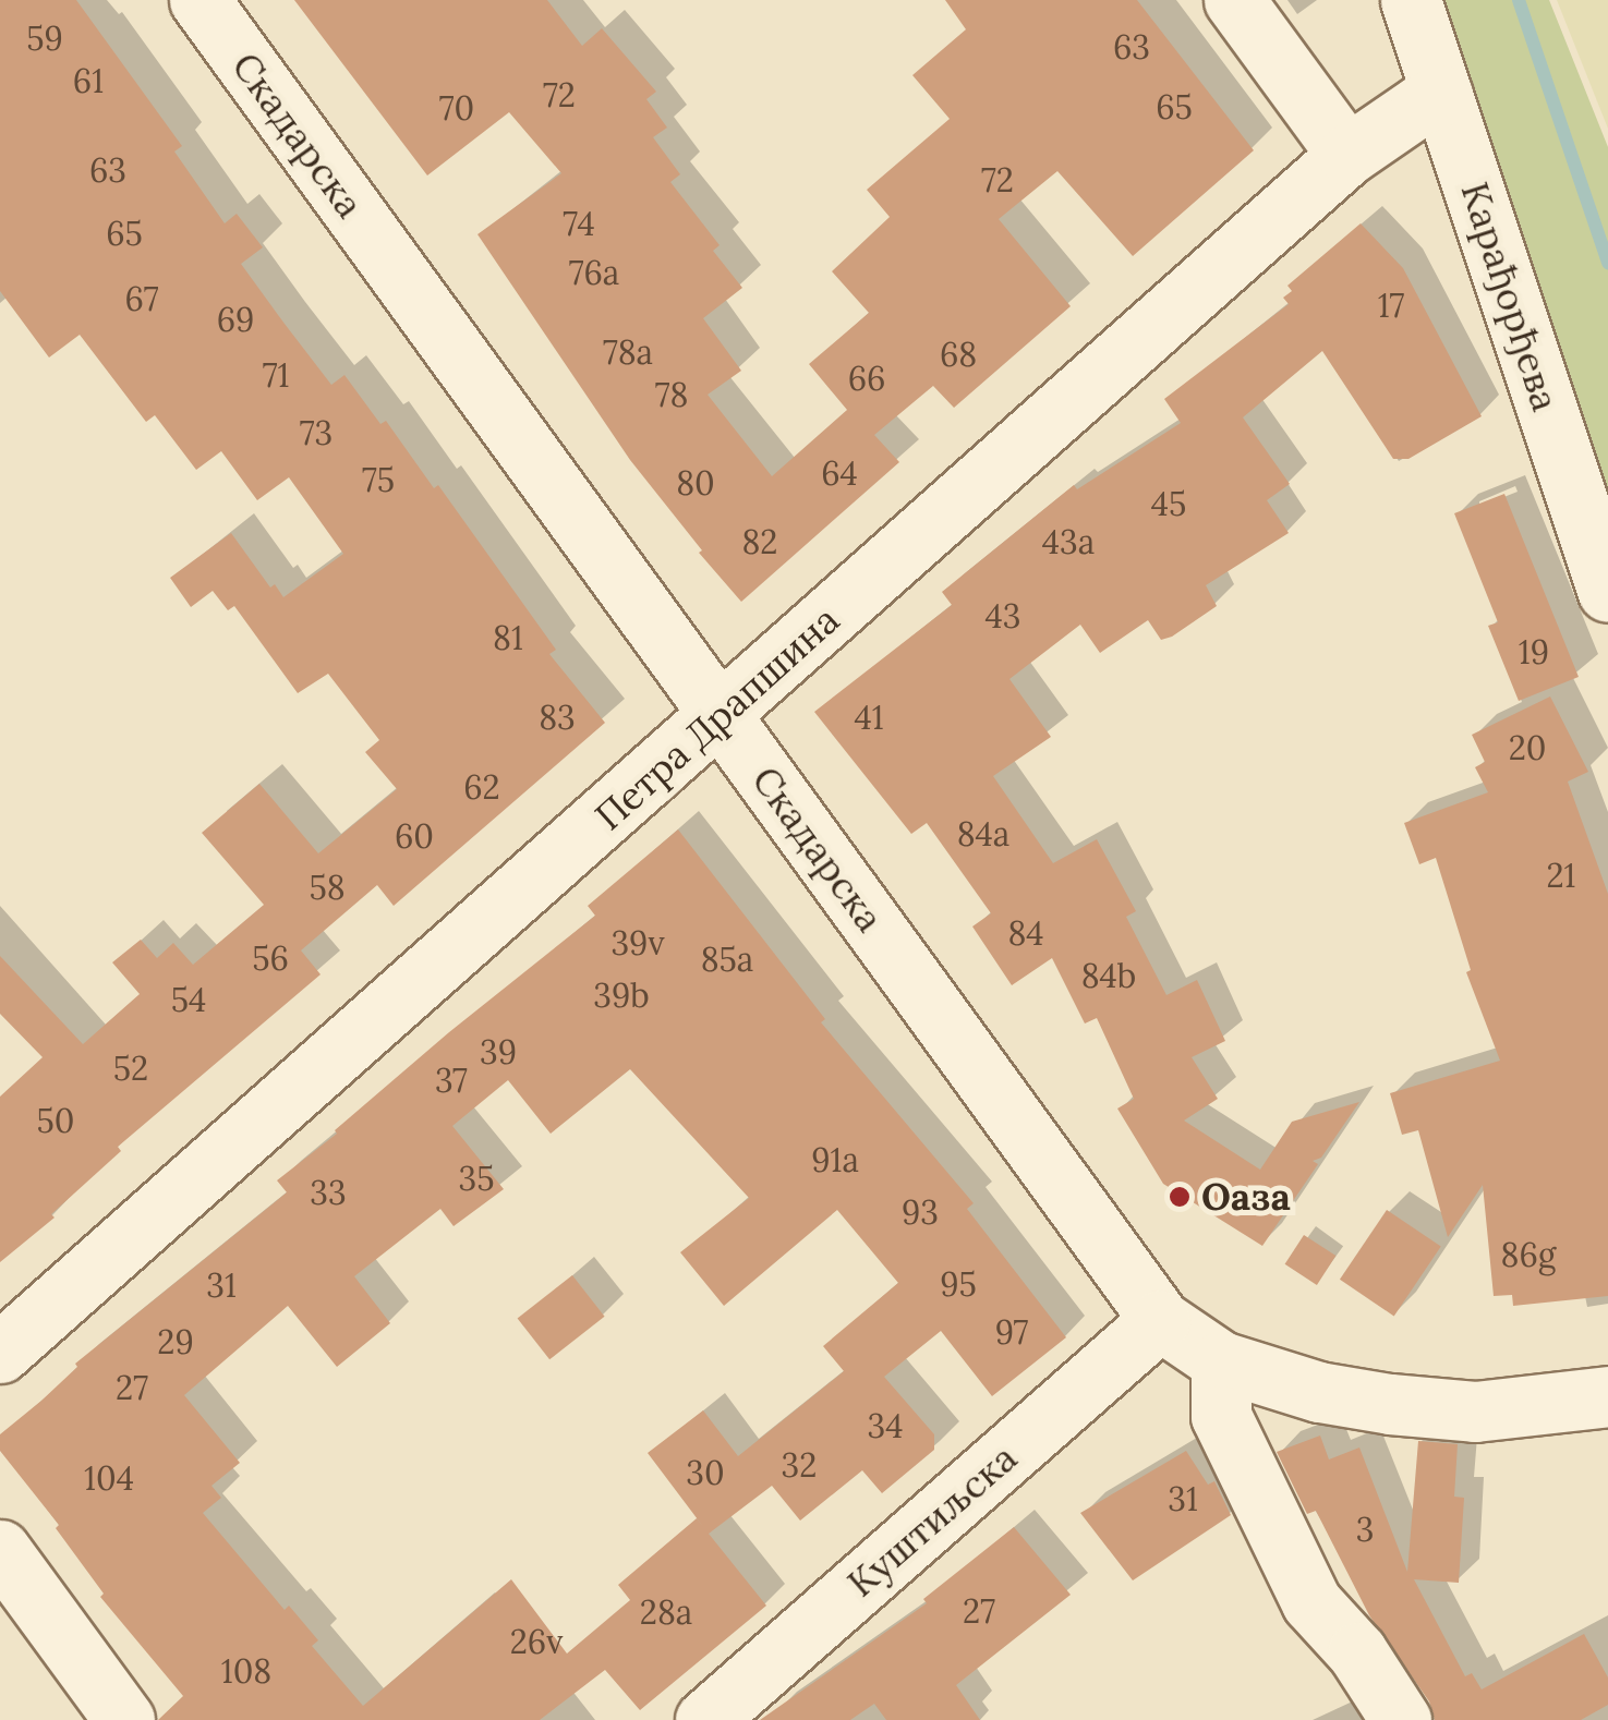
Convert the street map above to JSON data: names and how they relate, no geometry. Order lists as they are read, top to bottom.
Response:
{
  "streets": {
    "street": [
      "Скадарска",
      "Карађорђева",
      "Петра Драпшина",
      "Куштиљска"
    ]
  },
  "crossings": [
    ["Скадарска", "Петра Драпшина"],
    ["Скадарска", "Куштиљска"],
    ["Карађорђева", "Петра Драпшина"]
  ],
  "places": ["Оаза"],
  "house_numbers": [
    "59",
    "63",
    "61",
    "72",
    "65",
    "70",
    "63",
    "72",
    "74",
    "65",
    "76a",
    "67",
    "17",
    "69",
    "78a",
    "68",
    "71",
    "66",
    "78",
    "73",
    "64",
    "75",
    "80",
    "45",
    "82",
    "43a",
    "43",
    "81",
    "19",
    "83",
    "41",
    "20",
    "62",
    "84a",
    "60",
    "21",
    "58",
    "84",
    "39v",
    "56",
    "85a",
    "84b",
    "39b",
    "54",
    "39",
    "52",
    "37",
    "50",
    "91a",
    "35",
    "33",
    "93",
    "86g",
    "95",
    "31",
    "97",
    "29",
    "27",
    "34",
    "32",
    "30",
    "104",
    "31",
    "3",
    "27",
    "28a",
    "26v",
    "108"
  ]
}
